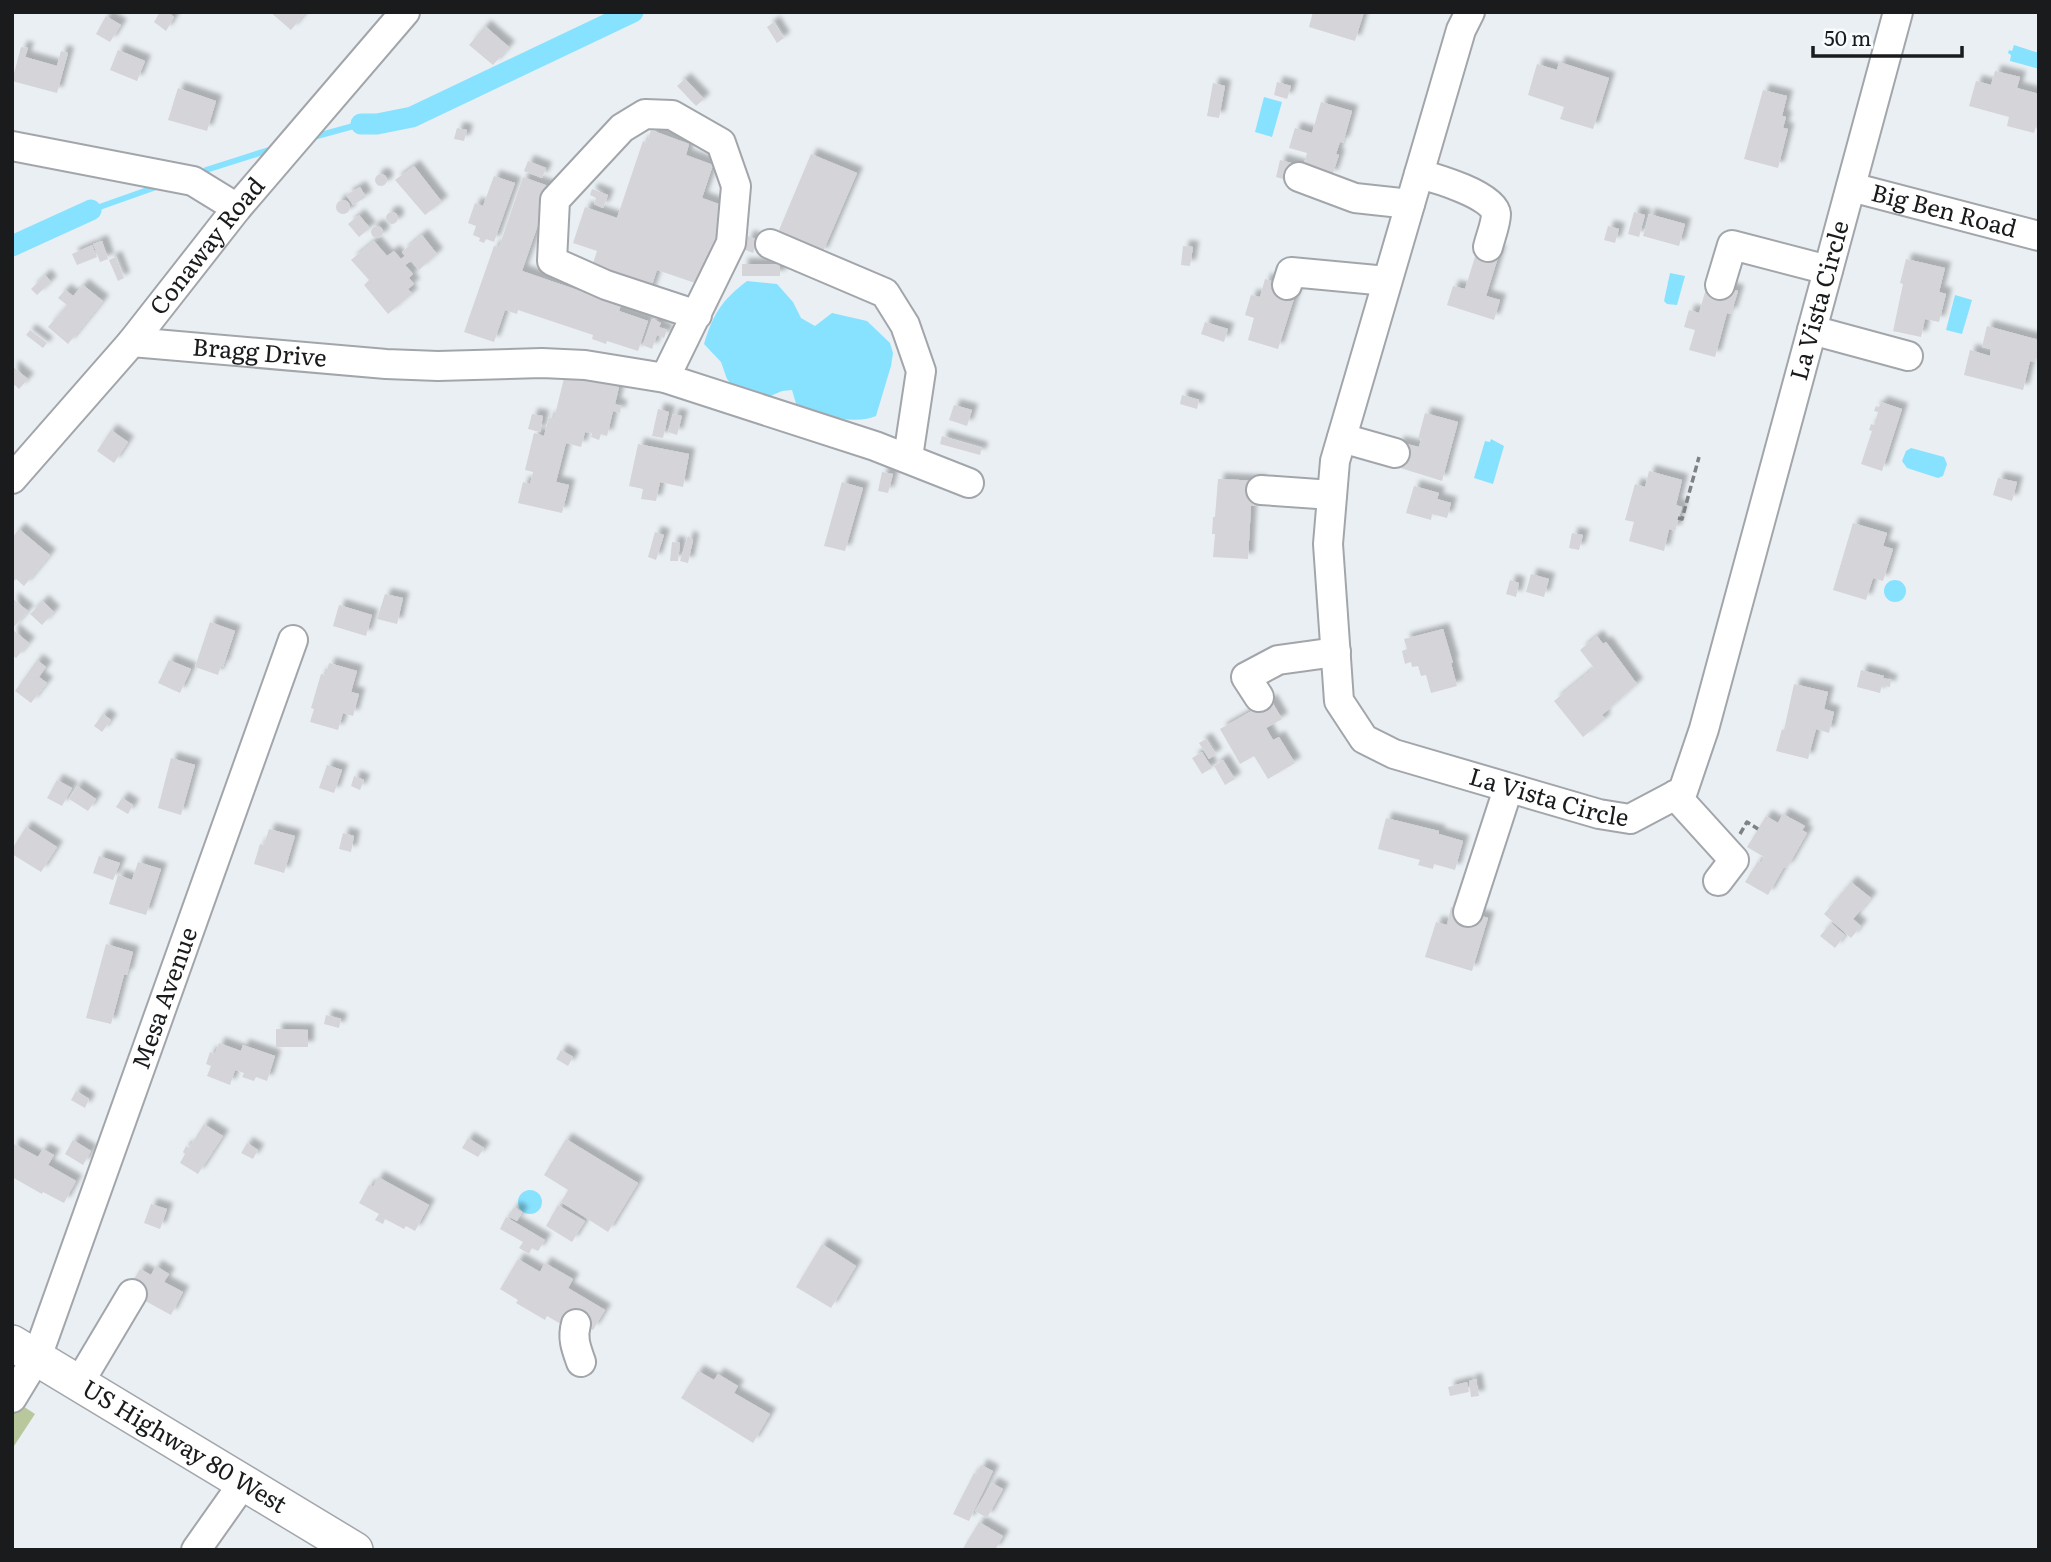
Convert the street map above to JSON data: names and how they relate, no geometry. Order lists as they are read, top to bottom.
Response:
{
  "streets": {
    "main road": ["US Highway 80 West"],
    "street": [
      "Big Ben Road",
      "Conaway Road",
      "La Vista Circle",
      "Bragg Drive",
      "Mesa Avenue"
    ]
  },
  "crossings": [
    ["Big Ben Road", "La Vista Circle"],
    ["Conaway Road", "Bragg Drive"],
    ["Mesa Avenue", "US Highway 80 West"]
  ],
  "scale_bar": "50 m"
}
